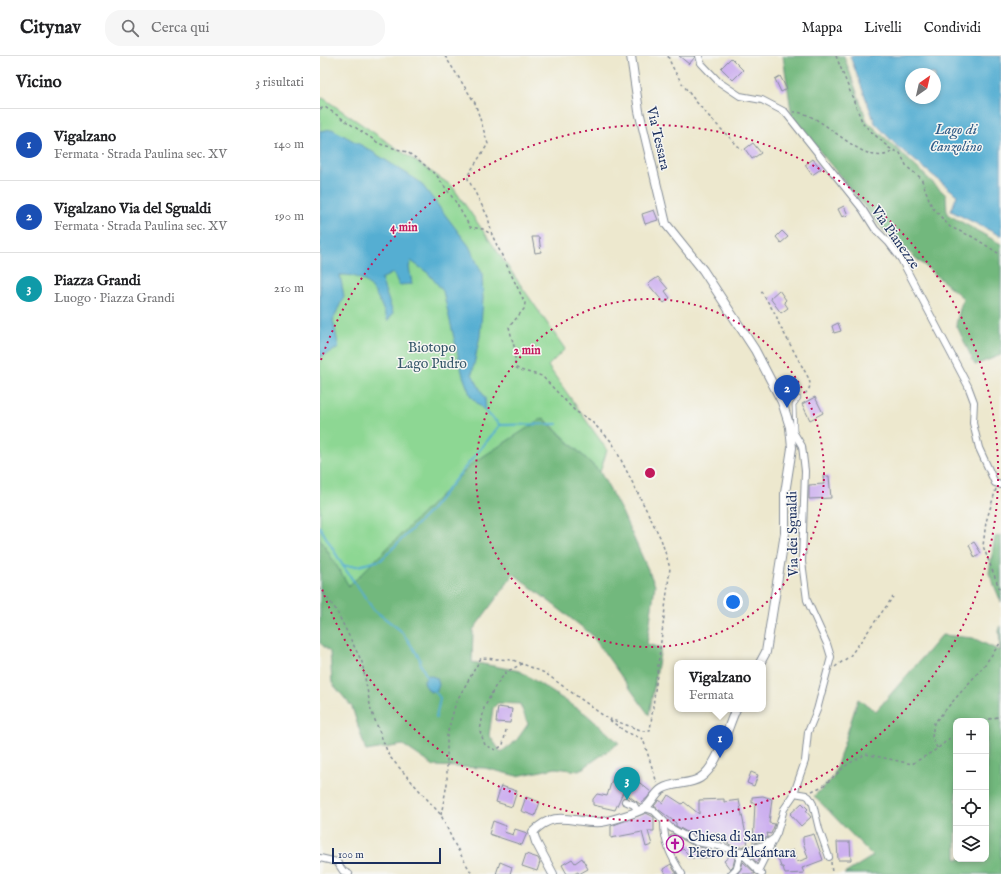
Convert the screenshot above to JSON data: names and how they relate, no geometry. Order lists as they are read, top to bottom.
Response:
{
  "streets": {
    "street": ["Via Tessara", "Via Pianezze", "Via dei Sgualdi"]
  },
  "crossings": [
    ["Via Tessara", "Via dei Sgualdi"]
  ],
  "water": ["Lago di Canzolino"],
  "parks": ["Biotopo Lago Pudro"],
  "places": {
    "church": ["Chiesa di San Pietro di Alcántara"]
  },
  "scale_bar": "100 m",
  "north": "top right",
  "page": {
    "header": "Citynav",
    "search": "Cerca qui",
    "nav": ["Mappa", "Livelli", "Condividi"],
    "heading": ["Vicino", "3 risultati"],
    "list": [
      {
        "mark": "1",
        "name": "Vigalzano",
        "note": "Fermata · Strada Paulina sec. XV",
        "value": "140 m"
      },
      {
        "mark": "2",
        "name": "Vigalzano Via del Sgualdi",
        "note": "Fermata · Strada Paulina sec. XV",
        "value": "190 m"
      },
      {
        "mark": "3",
        "name": "Piazza Grandi",
        "note": "Luogo · Piazza Grandi",
        "value": "210 m"
      }
    ],
    "pins": ["2", "1", "3"],
    "popup": ["Vigalzano", "Fermata"],
    "map_buttons": ["+", "−"],
    "scale": "100 m"
  },
  "rings": ["4 min", "2 min"]
}
